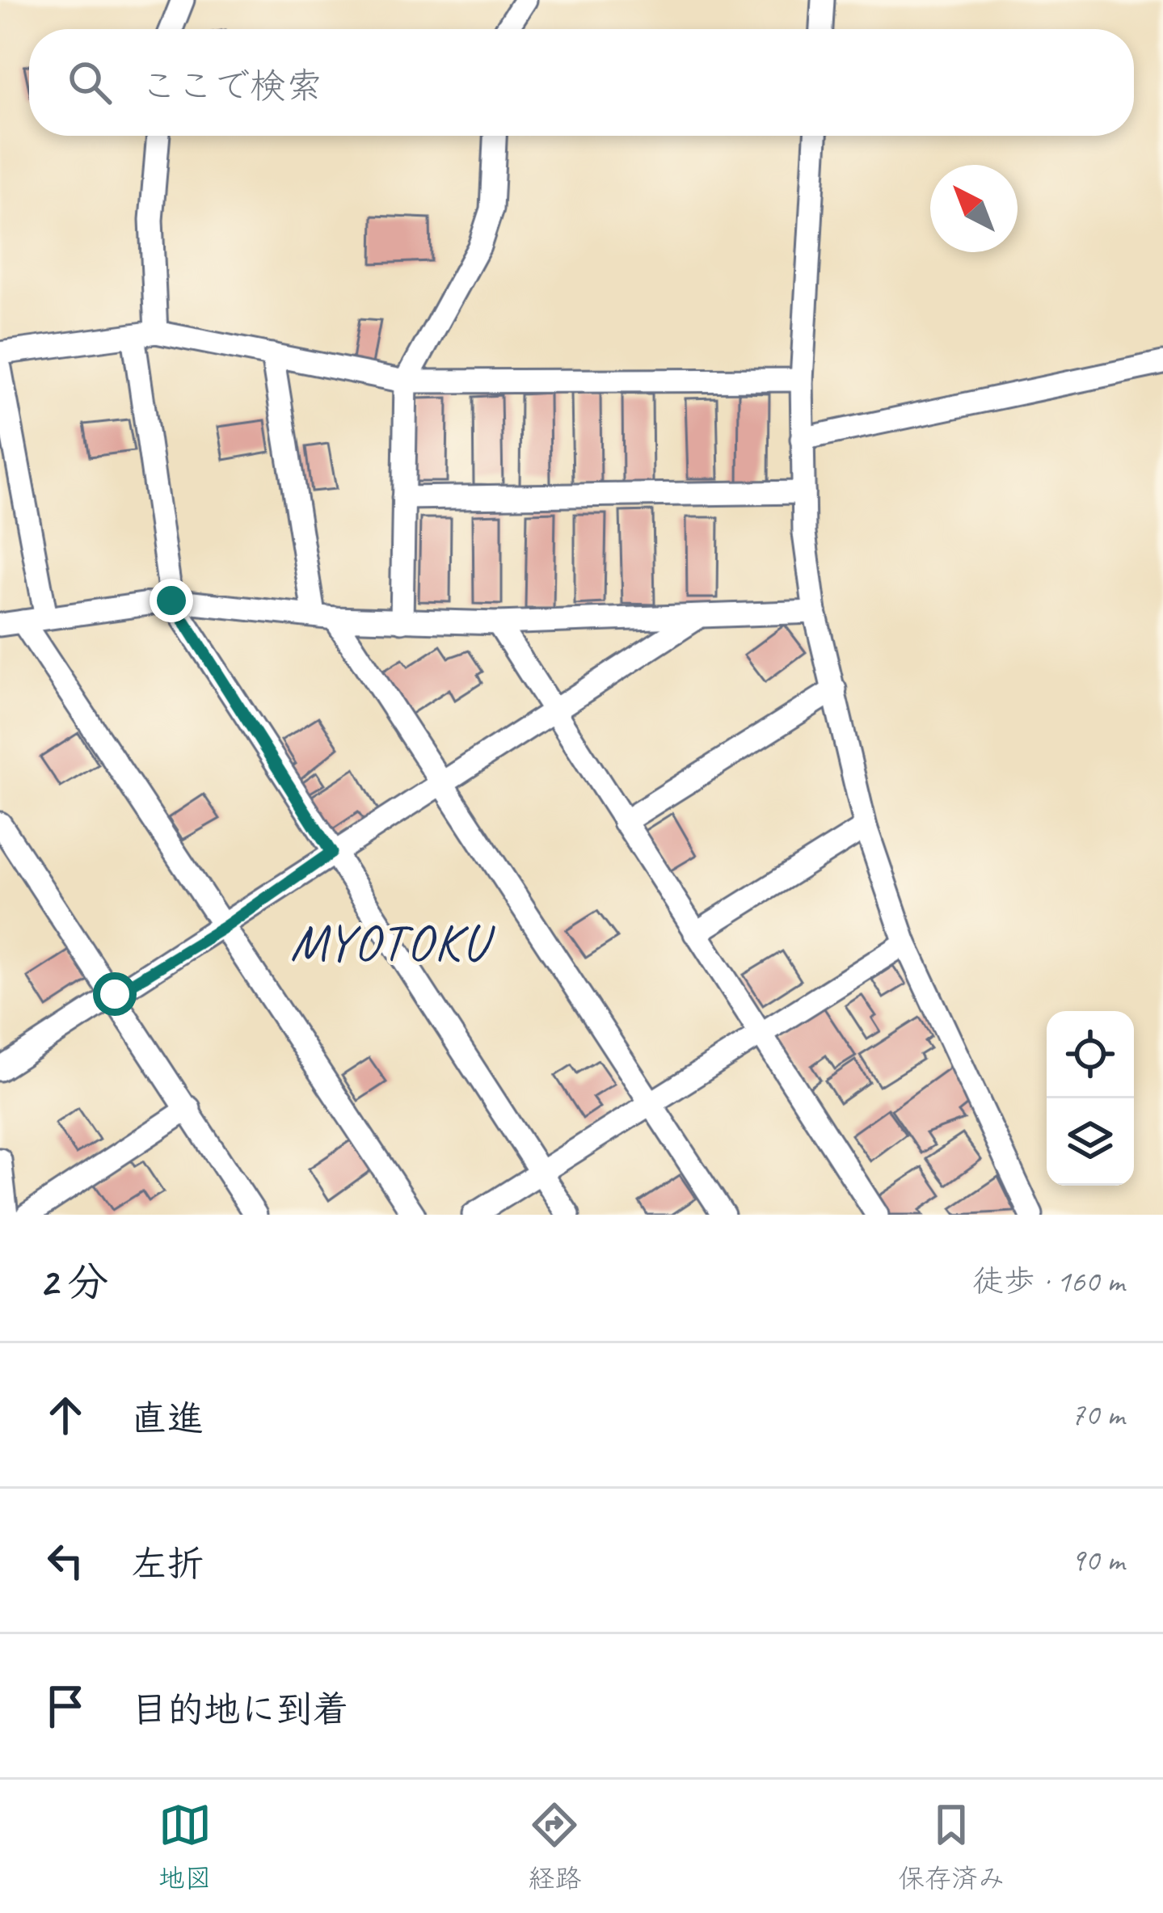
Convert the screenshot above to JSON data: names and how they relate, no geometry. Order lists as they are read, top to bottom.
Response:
{
  "districts": ["MYOTOKU"],
  "north": "top left",
  "page": {
    "search": "ここで検索",
    "heading": ["2 分", "徒歩 · 160 m"],
    "list": [
      ["直進", "70 m"],
      ["左折", "90 m"],
      "目的地に到着"
    ],
    "nav": ["地図", "経路", "保存済み"]
  }
}
